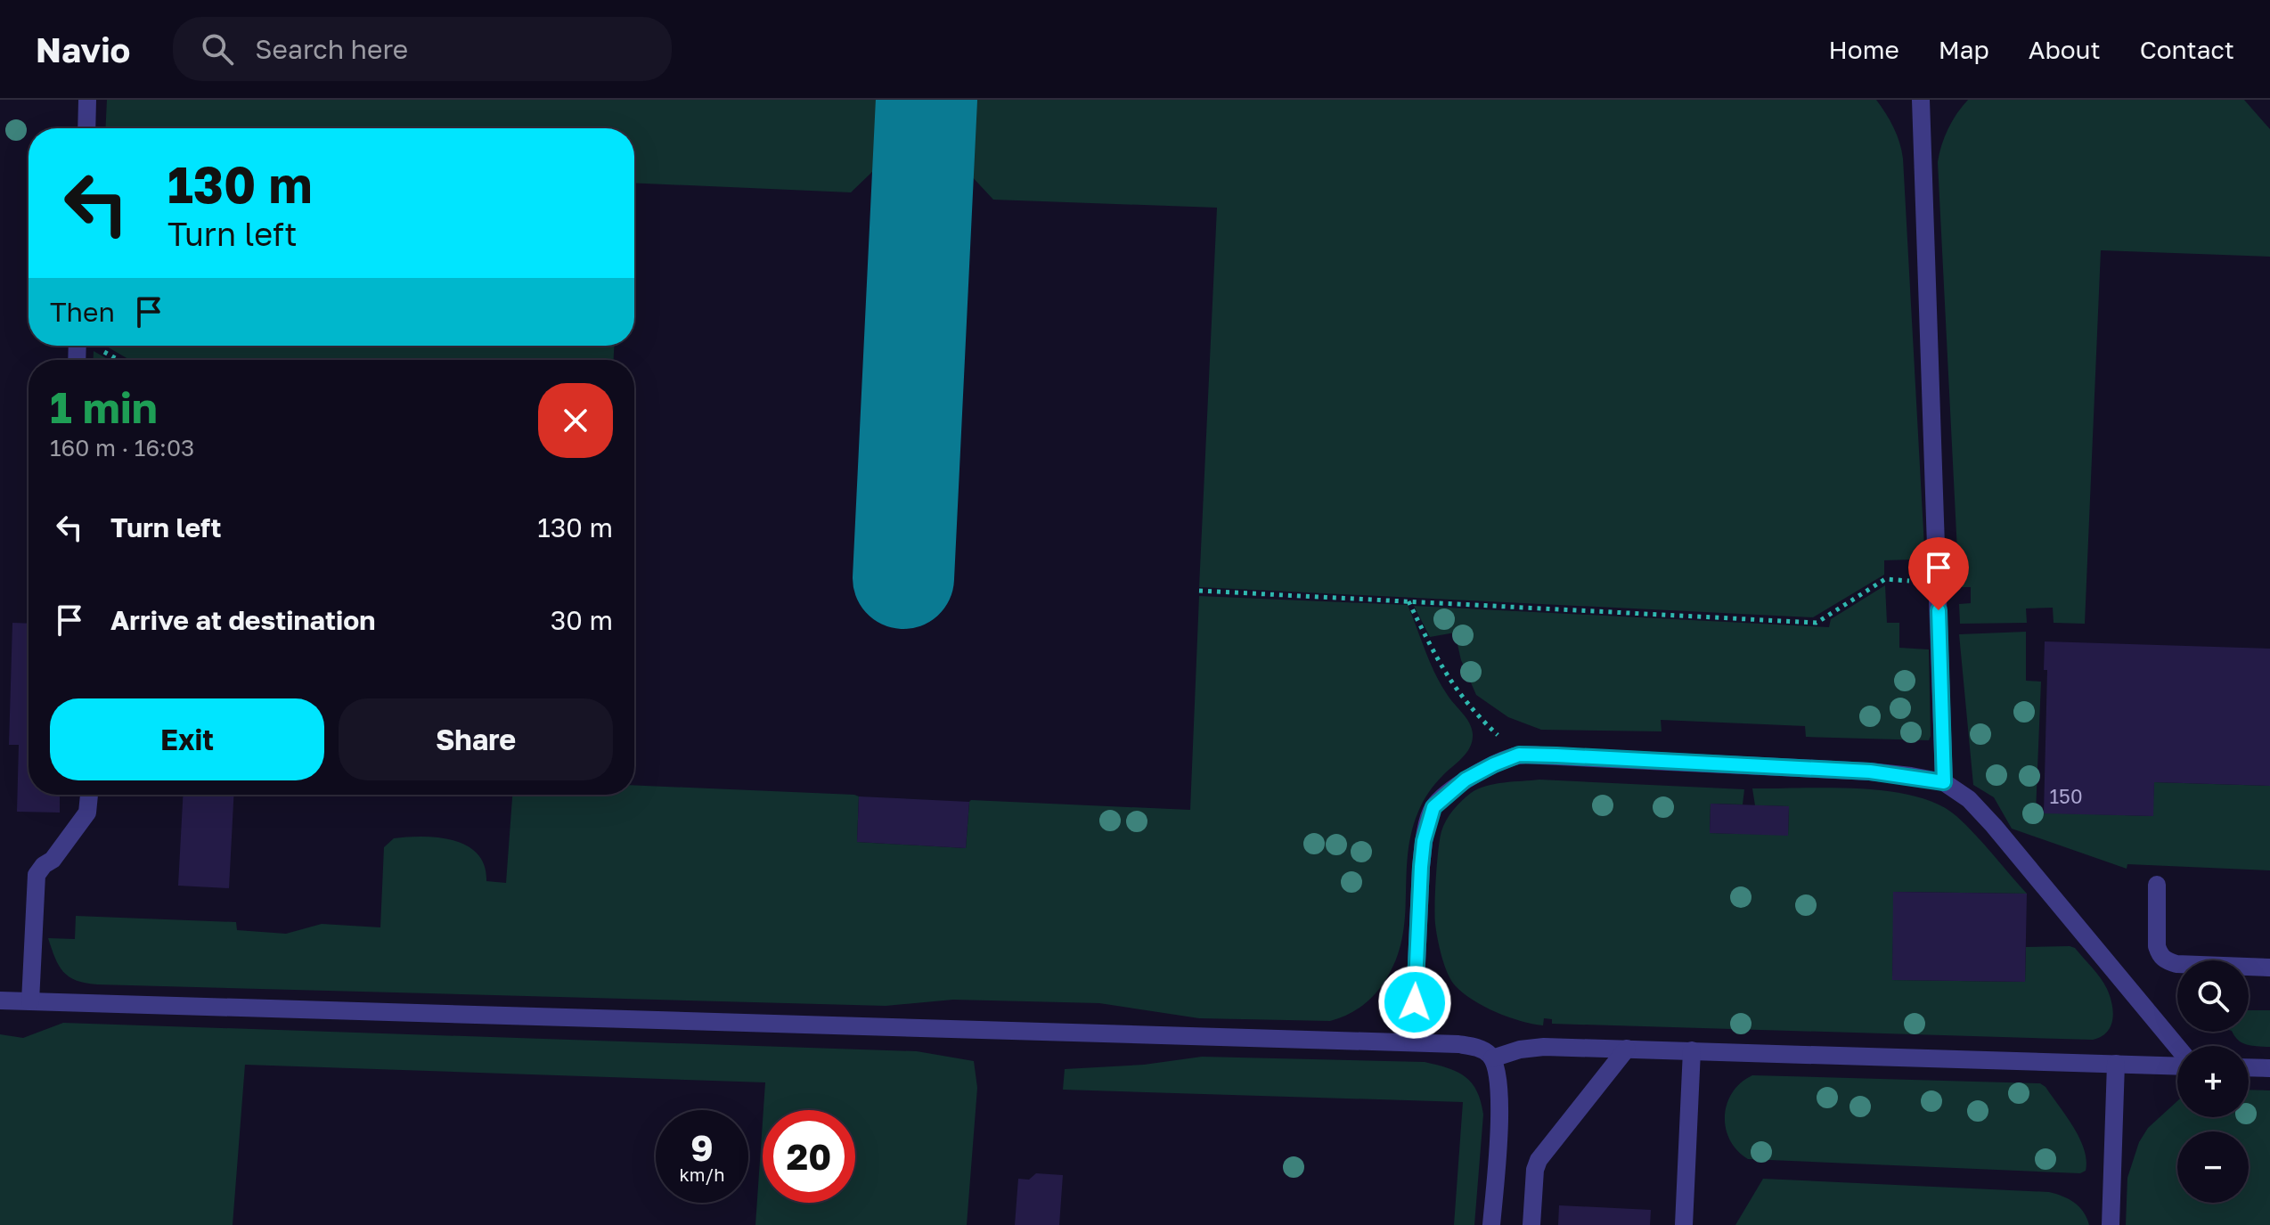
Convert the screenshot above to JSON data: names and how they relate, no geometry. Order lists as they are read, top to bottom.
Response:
{
  "house_numbers": ["150"],
  "page": {
    "header": "Navio",
    "search": "Search here",
    "nav": [
      "Home",
      "Map",
      "About",
      "Contact"
    ],
    "turn": ["130 m", "Turn left"],
    "then": "Then",
    "heading": ["1 min", "160 m · 16:03"],
    "list": [
      {
        "name": "Turn left",
        "value": "130 m"
      },
      {
        "name": "Arrive at destination",
        "value": "30 m"
      }
    ],
    "buttons": ["Exit", "Share"],
    "map_buttons": ["+", "−"],
    "speed": "9 km/h",
    "limit": "20"
  }
}
